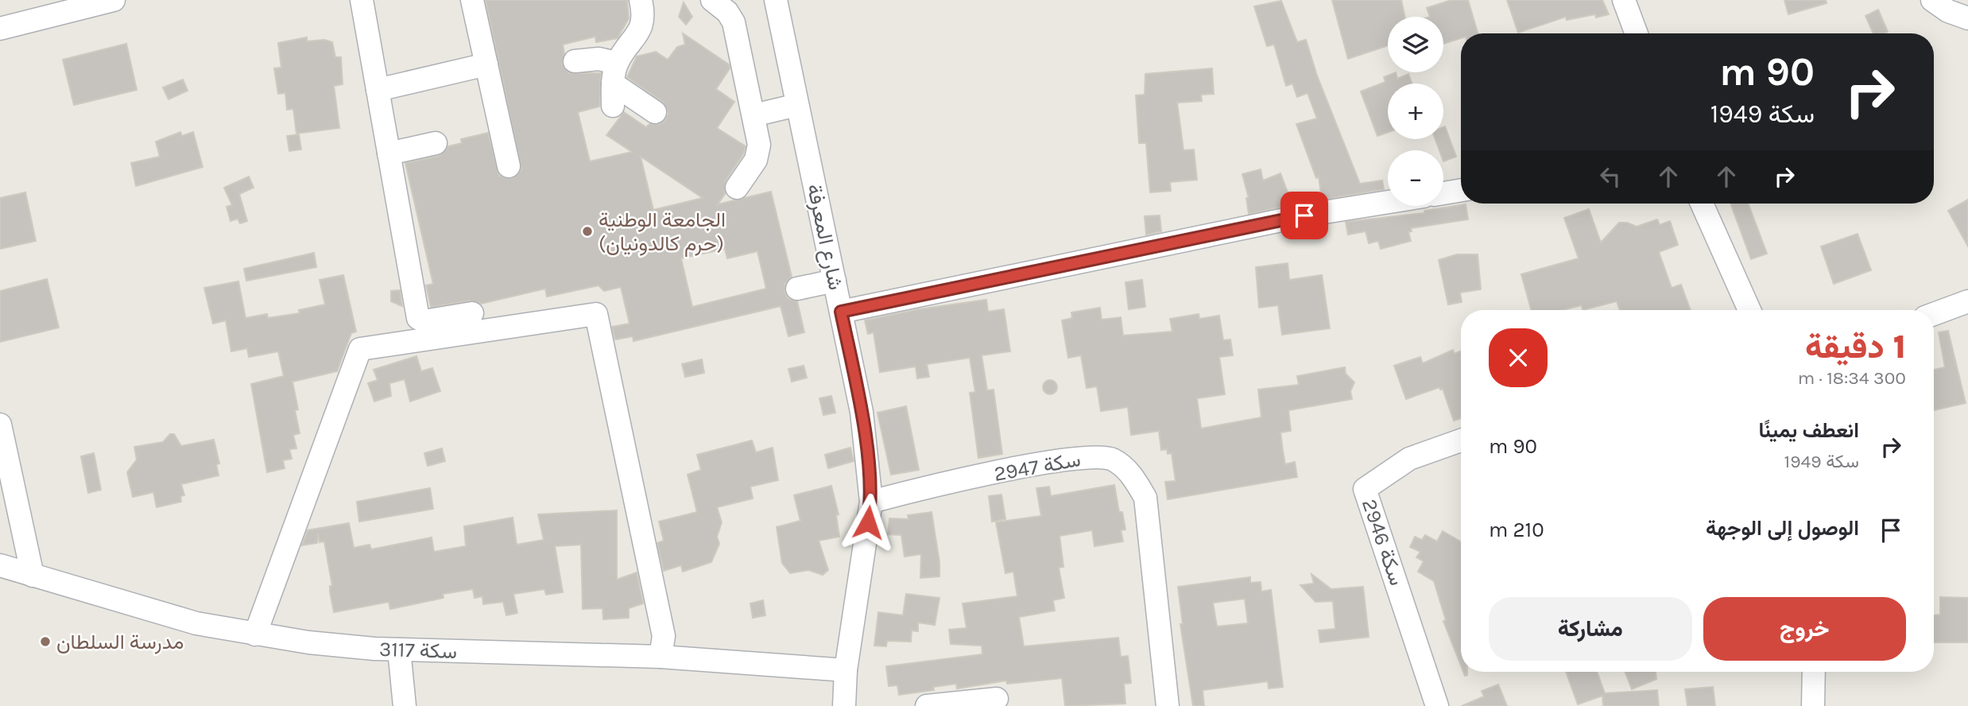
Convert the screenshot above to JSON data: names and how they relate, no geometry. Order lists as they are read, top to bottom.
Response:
{
  "streets": {
    "street": [
      "شارع المعرفة",
      "سكة 2947",
      "سكة 2946",
      "سكة 3117"
    ]
  },
  "crossings": [
    ["شارع المعرفة", "سكة 2947"],
    ["شارع المعرفة", "سكة 3117"]
  ],
  "places": ["الجامعة الوطنية (حرم كالدونيان)", "مدرسة السلطان"],
  "page": {
    "map_buttons": ["+", "−"],
    "turn": ["90 m", "سكة 1949"],
    "heading": ["1 دقيقة", "300 m · 18:34"],
    "list": [
      {
        "name": "انعطف يمينًا",
        "note": "سكة 1949",
        "value": "90 m"
      },
      {
        "name": "الوصول إلى الوجهة",
        "value": "210 m"
      }
    ],
    "buttons": ["خروج", "مشاركة"]
  }
}
